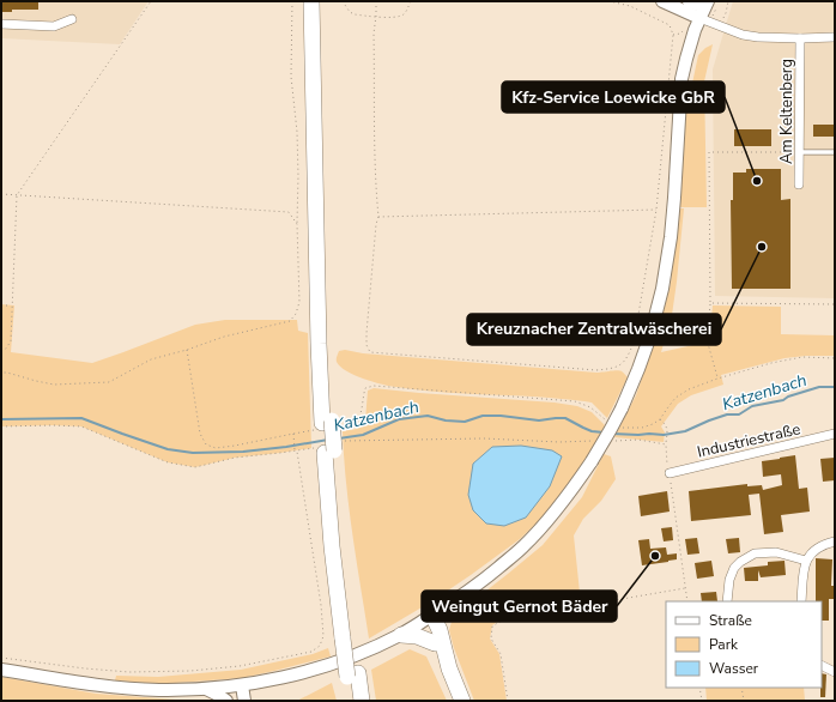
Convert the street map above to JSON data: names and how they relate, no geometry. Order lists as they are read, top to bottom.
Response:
{
  "streets": {
    "street": ["Am Keltenberg", "Industriestraße"]
  },
  "water": ["Katzenbach"],
  "places": ["Kfz-Service Loewicke GbR", "Kreuznacher Zentralwäscherei", "Weingut Gernot Bäder"],
  "legend": ["Straße", "Park", "Wasser"]
}
